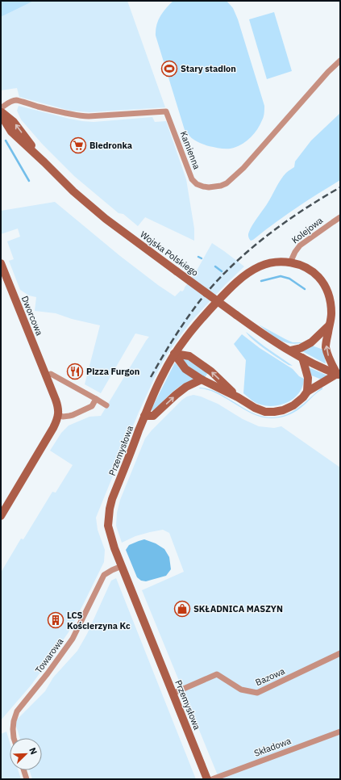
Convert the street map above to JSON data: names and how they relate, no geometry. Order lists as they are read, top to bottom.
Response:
{
  "streets": {
    "main road": ["Wojska Polskiego", "Dworcowa", "Przemysłowa"],
    "street": [
      "Kamienna",
      "Kolejowa",
      "Towarowa",
      "Bazowa",
      "Składowa"
    ]
  },
  "crossings": [
    ["Kolejowa", "Przemysłowa"],
    ["Wojska Polskiego", "Przemysłowa"],
    ["Przemysłowa", "Towarowa"],
    ["Przemysłowa", "Bazowa"]
  ],
  "places": {
    "sports": ["Stary stadion"],
    "supermarket": ["Biedronka"],
    "restaurant": ["Pizza Furgon"],
    "shop": ["SKŁADNICA MASZYN"],
    "building": ["LCS Kościerzyna Kc"]
  },
  "north": "top right"
}
